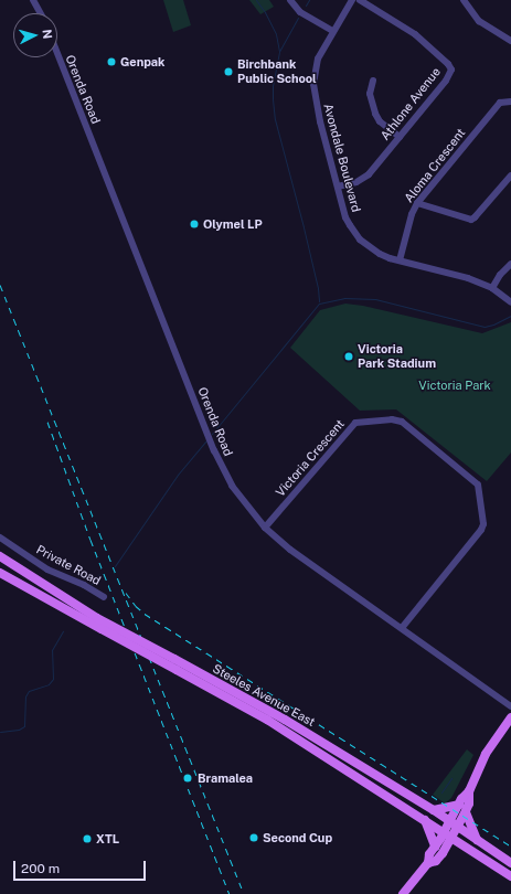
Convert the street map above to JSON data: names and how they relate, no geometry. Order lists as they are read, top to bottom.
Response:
{
  "streets": {
    "main road": ["Steeles Avenue East"],
    "street": [
      "Orenda Road",
      "Athlone Avenue",
      "Avondale Boulevard",
      "Aloma Crescent",
      "Victoria Crescent",
      "Private Road"
    ]
  },
  "crossings": [
    ["Orenda Road", "Victoria Crescent"],
    ["Athlone Avenue", "Avondale Boulevard"],
    ["Avondale Boulevard", "Aloma Crescent"]
  ],
  "parks": ["Victoria Park"],
  "places": [
    "Genpak",
    "Birchbank Public School",
    "Olymel LP",
    "Victoria Park Stadium",
    "Bramalea",
    "Second Cup",
    "XTL"
  ],
  "scale_bar": "200 m",
  "north": "right"
}
